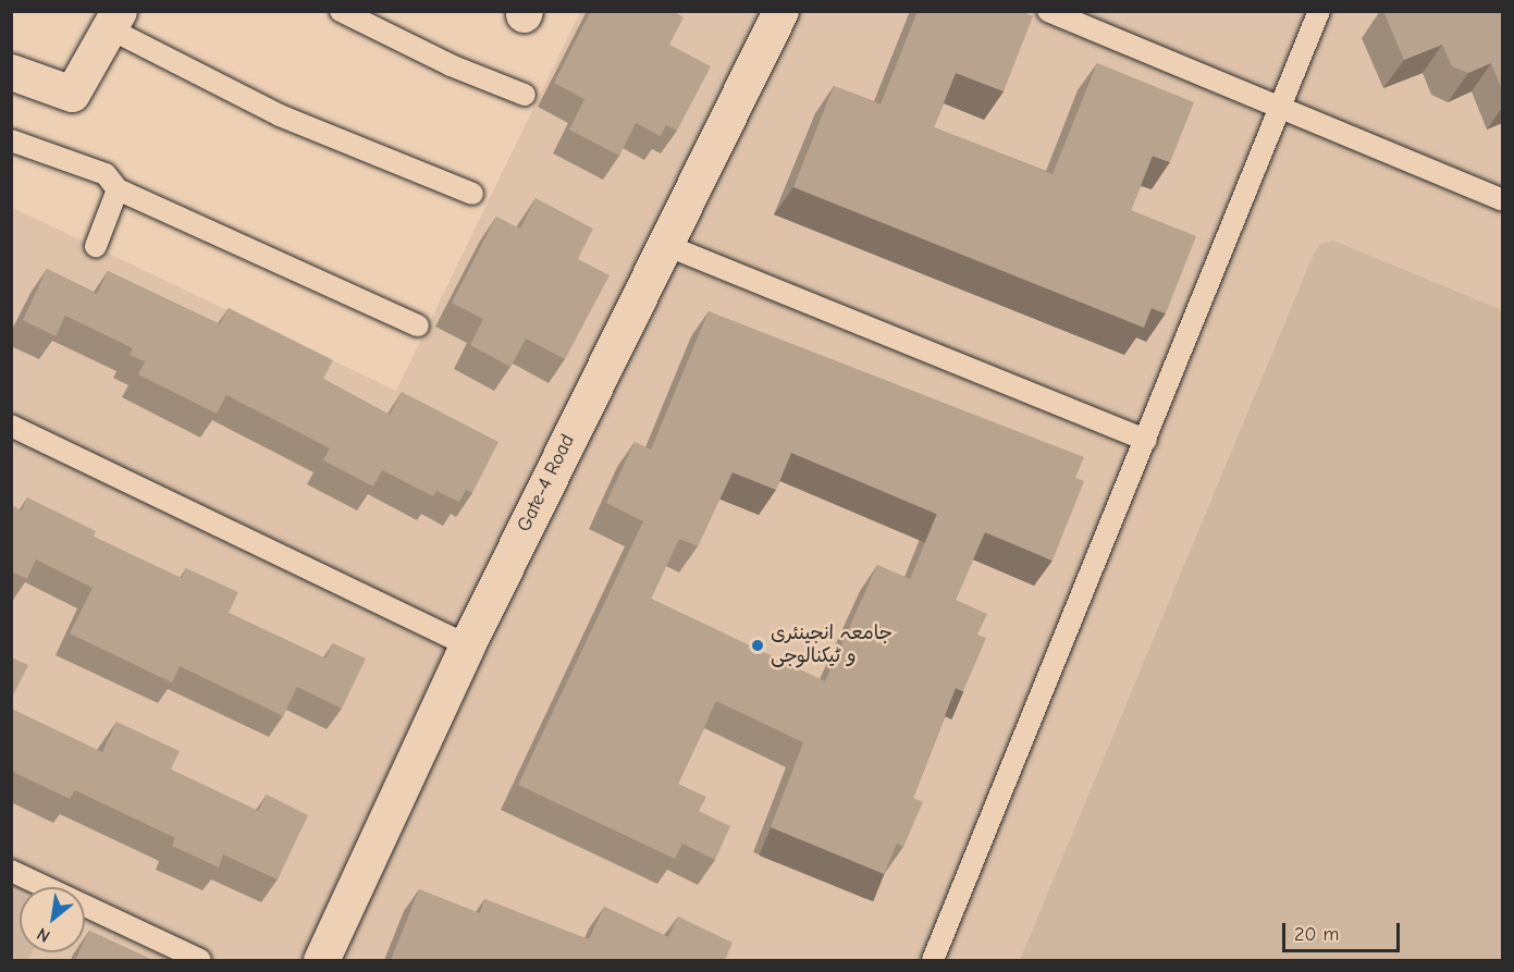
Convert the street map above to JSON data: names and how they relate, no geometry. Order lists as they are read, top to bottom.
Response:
{
  "streets": {
    "street": ["Gate-4 Road"]
  },
  "places": ["جامعہ انجینئری و ٹیکنالوجی"],
  "scale_bar": "20 m",
  "north": "bottom left"
}
